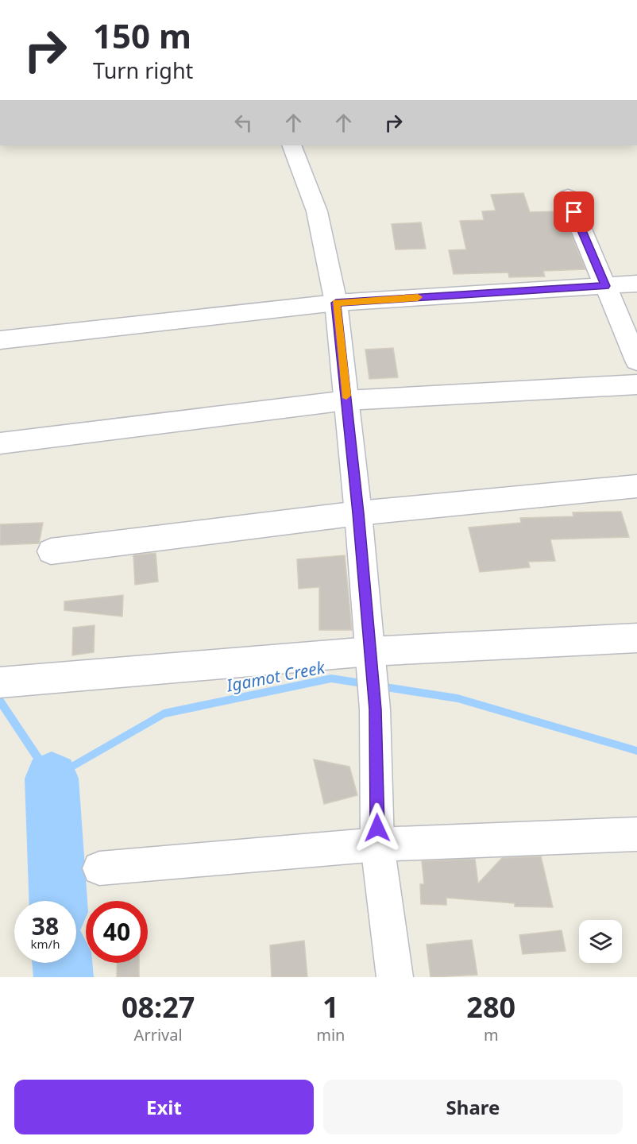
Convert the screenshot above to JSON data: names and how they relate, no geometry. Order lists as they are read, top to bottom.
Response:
{
  "water": ["Igamot Creek"],
  "page": {
    "turn": ["150 m", "Turn right"],
    "speed": "38 km/h",
    "limit": "40",
    "eta": [
      "08:27",
      "Arrival",
      "1",
      "min",
      "280",
      "m"
    ],
    "buttons": ["Exit", "Share"]
  }
}
